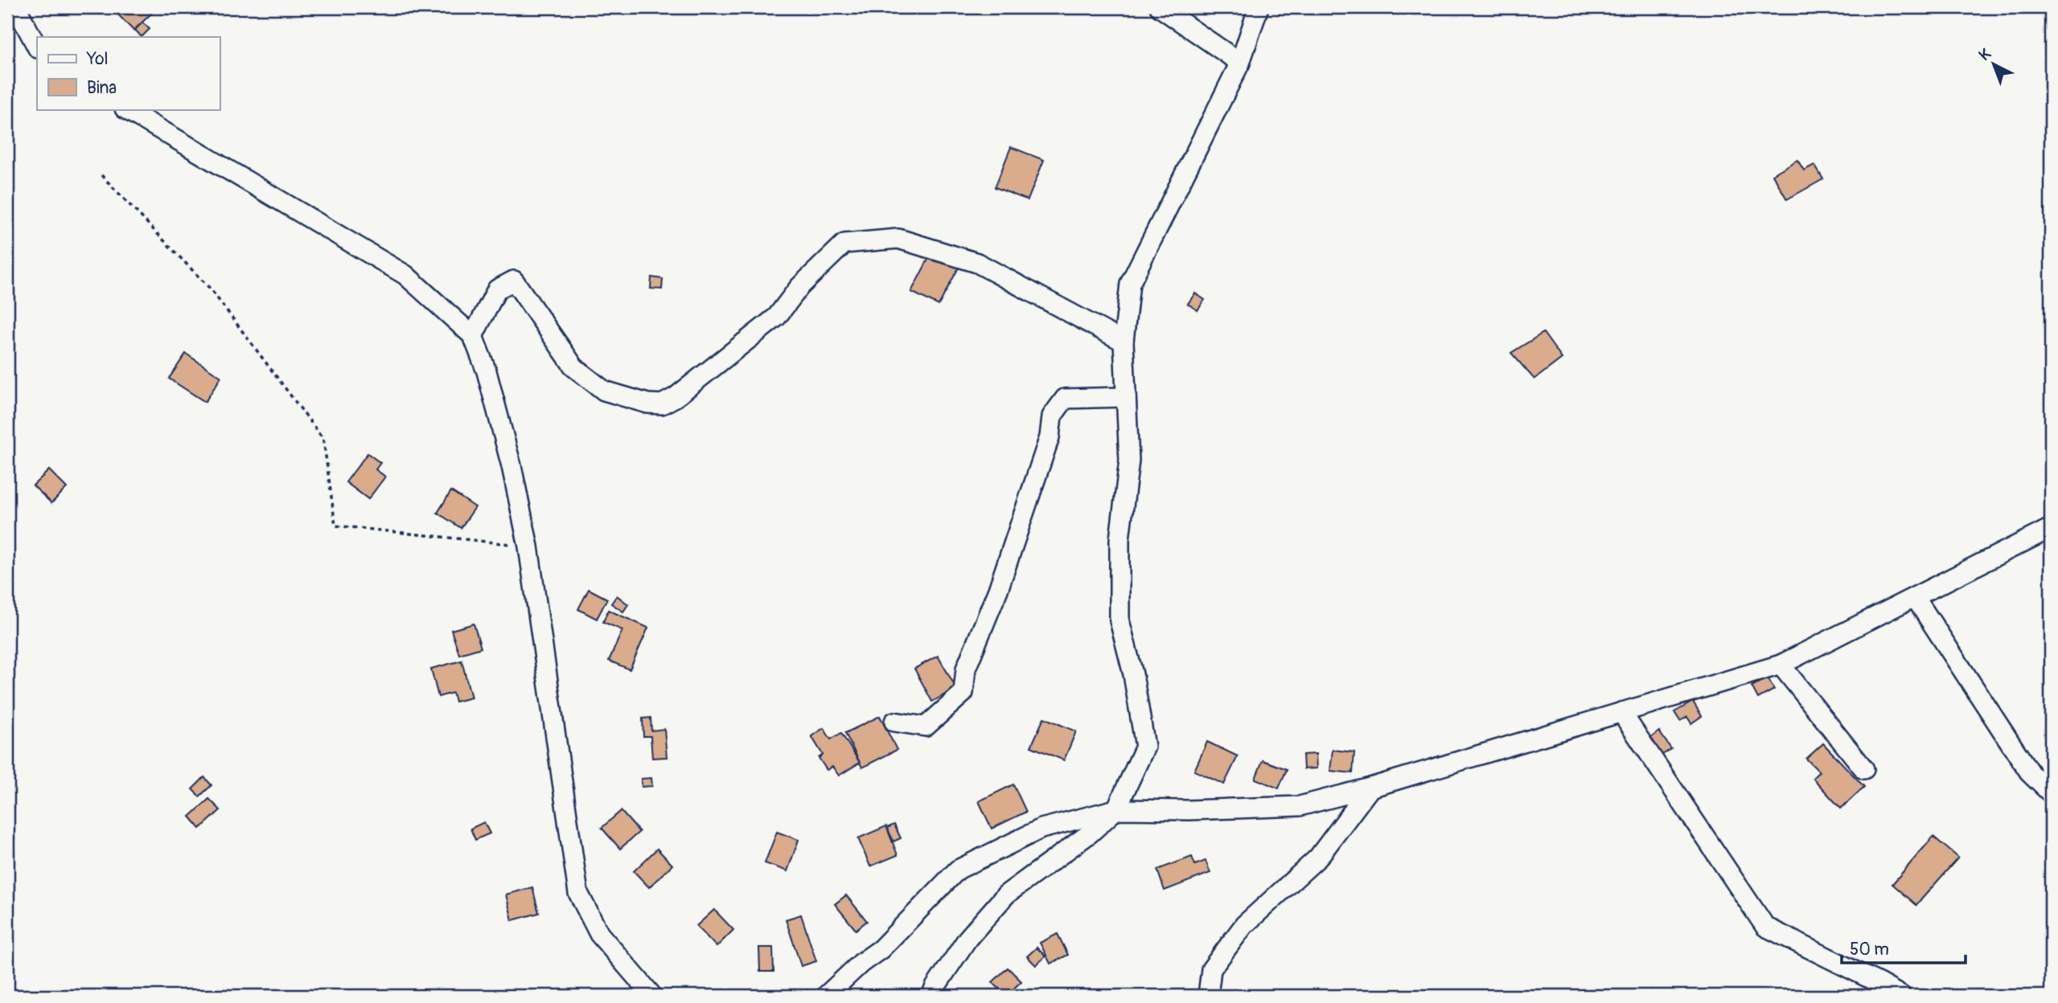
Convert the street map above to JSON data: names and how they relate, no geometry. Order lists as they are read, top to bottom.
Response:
{
  "legend": ["Yol", "Bina"],
  "scale_bar": "50 m",
  "north": "top left"
}
